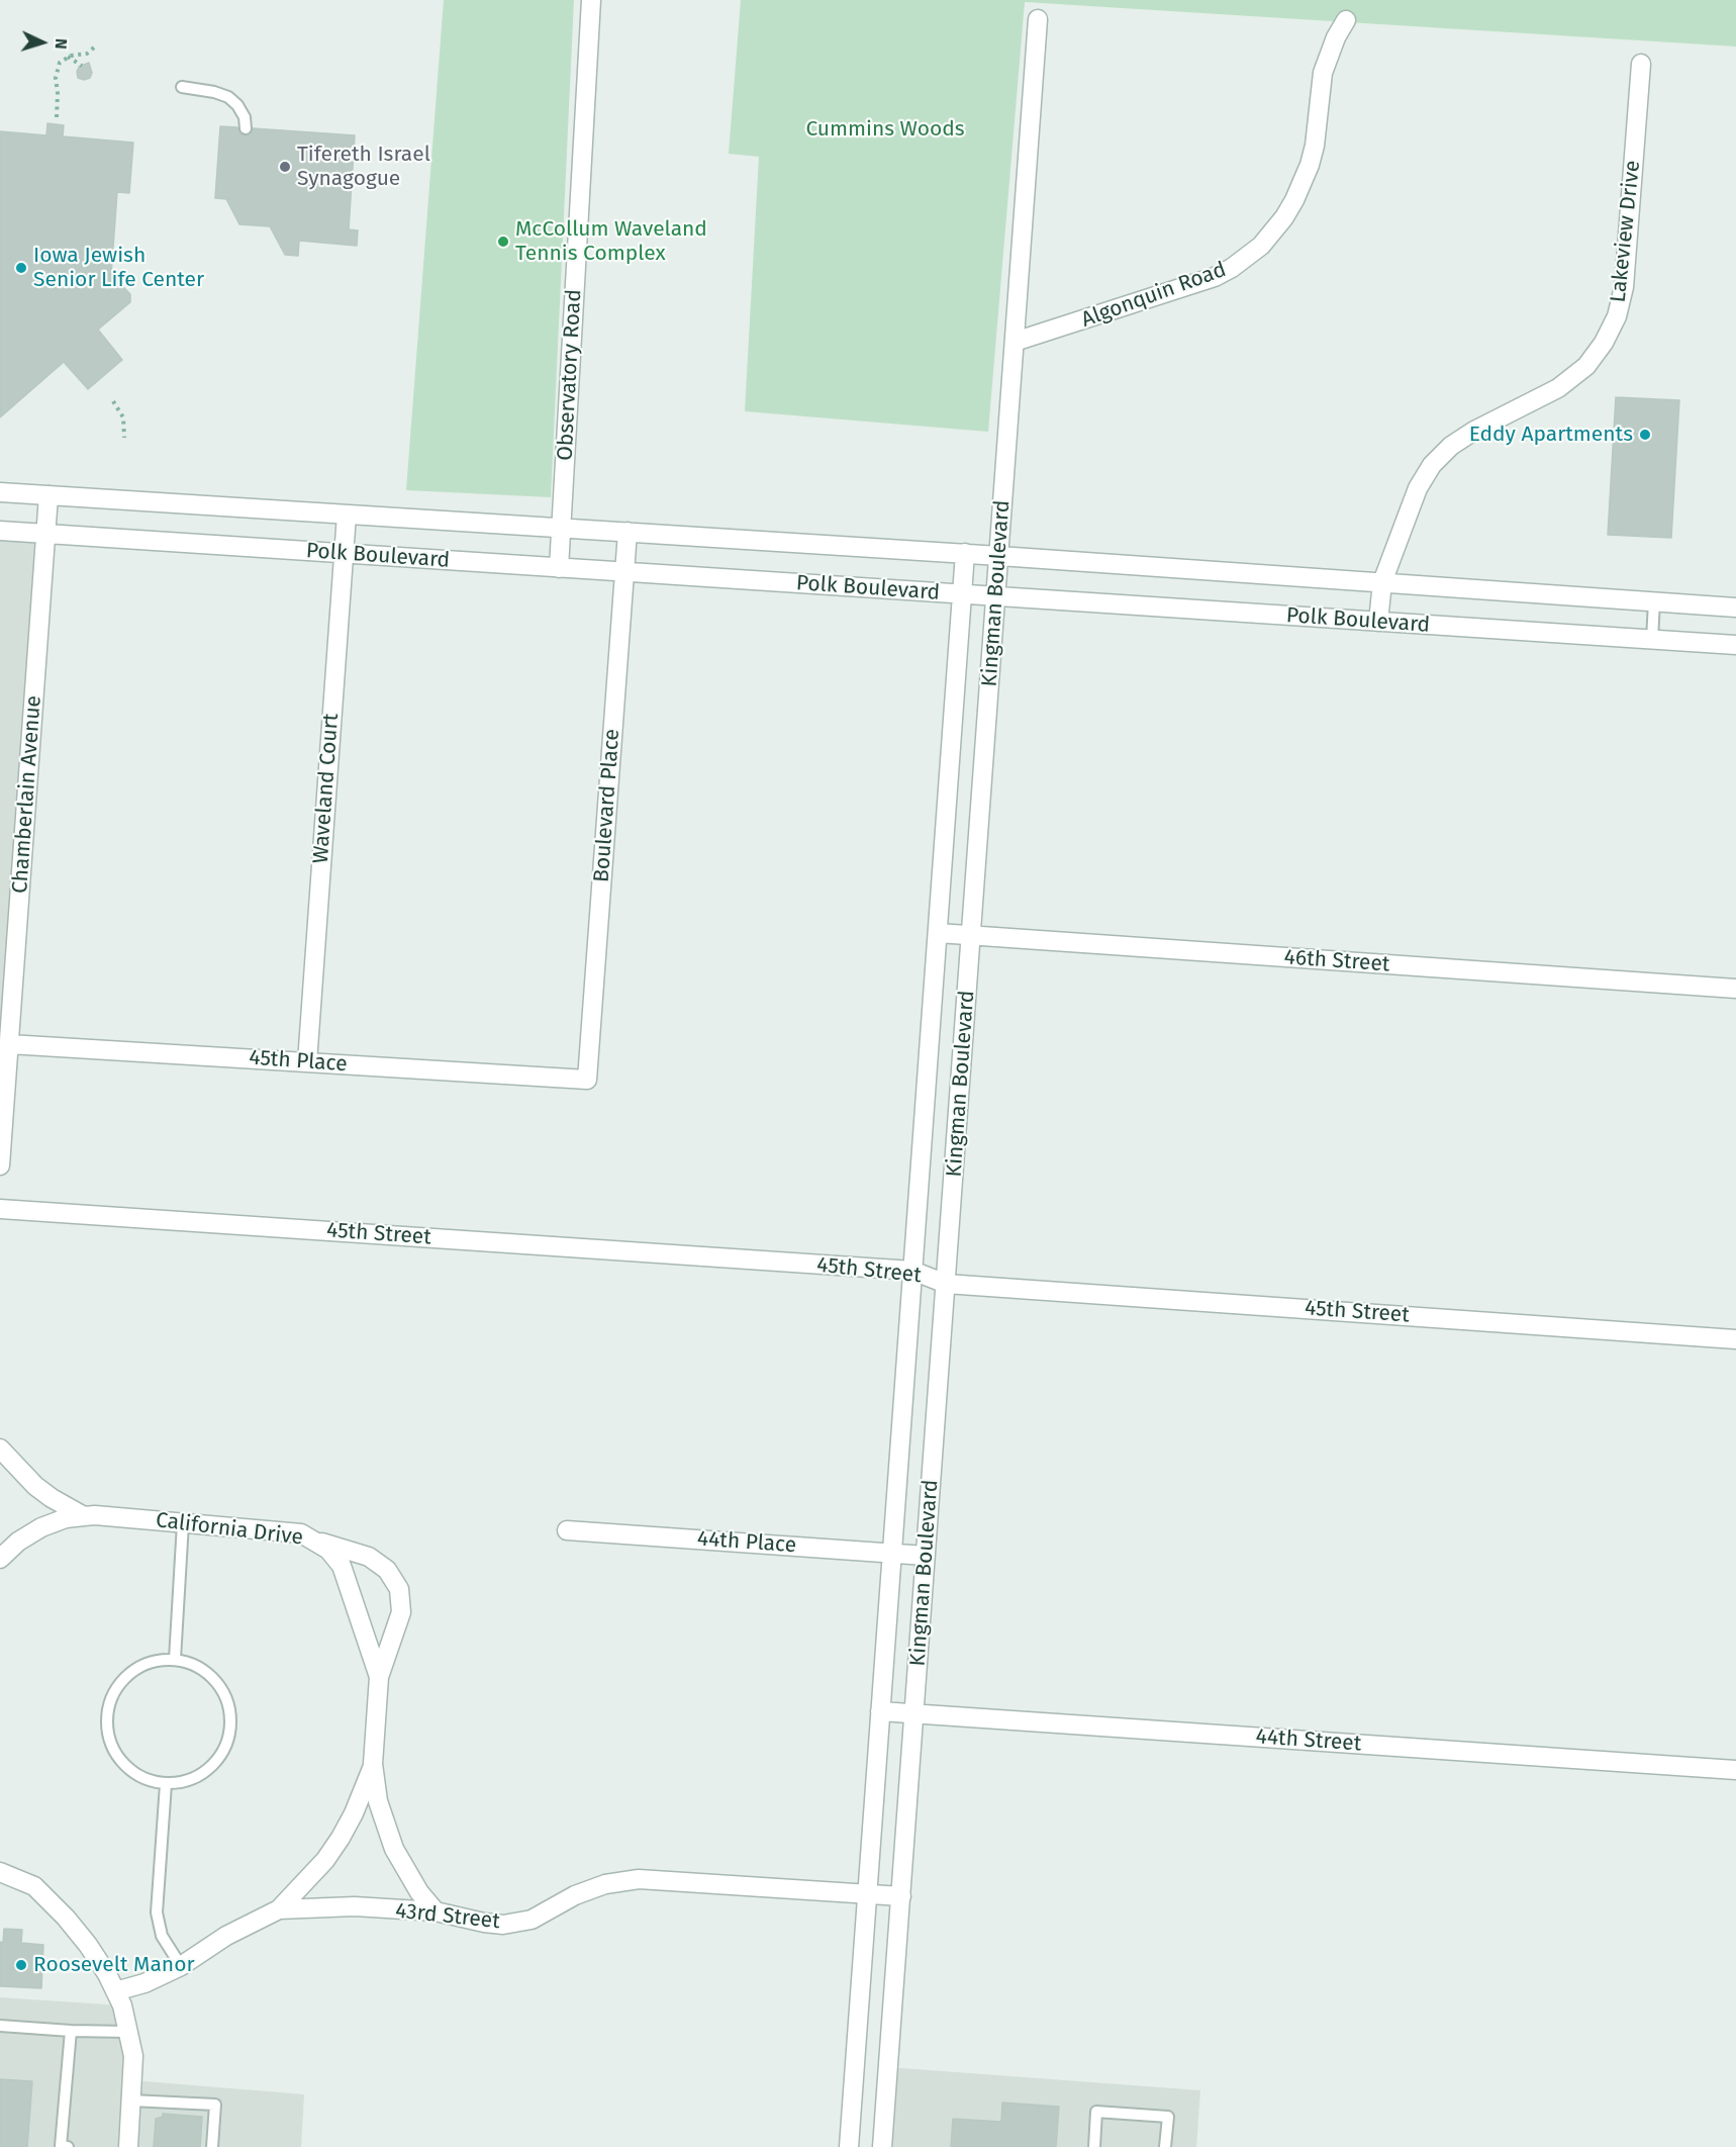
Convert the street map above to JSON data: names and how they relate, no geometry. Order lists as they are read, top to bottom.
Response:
{
  "streets": {
    "street": [
      "Lakeview Drive",
      "Algonquin Road",
      "Observatory Road",
      "Polk Boulevard",
      "Kingman Boulevard",
      "Waveland Court",
      "Chamberlain Avenue",
      "Boulevard Place",
      "46th Street",
      "45th Place",
      "45th Street",
      "California Drive",
      "44th Place",
      "44th Street",
      "43rd Street"
    ]
  },
  "crossings": [
    ["Lakeview Drive", "Polk Boulevard"],
    ["Algonquin Road", "Kingman Boulevard"],
    ["Observatory Road", "Polk Boulevard"],
    ["Polk Boulevard", "Kingman Boulevard"],
    ["Polk Boulevard", "Waveland Court"],
    ["Polk Boulevard", "Chamberlain Avenue"],
    ["Polk Boulevard", "Boulevard Place"],
    ["Kingman Boulevard", "46th Street"],
    ["Kingman Boulevard", "45th Street"],
    ["Kingman Boulevard", "44th Place"],
    ["Kingman Boulevard", "44th Street"],
    ["Kingman Boulevard", "43rd Street"],
    ["Waveland Court", "45th Place"],
    ["Chamberlain Avenue", "45th Place"],
    ["Boulevard Place", "45th Place"],
    ["California Drive", "43rd Street"]
  ],
  "parks": ["Cummins Woods"],
  "places": [
    "Tifereth Israel Synagogue",
    "McCollum Waveland Tennis Complex",
    "Iowa Jewish Senior Life Center",
    "Eddy Apartments",
    "Roosevelt Manor"
  ],
  "north": "right"
}
